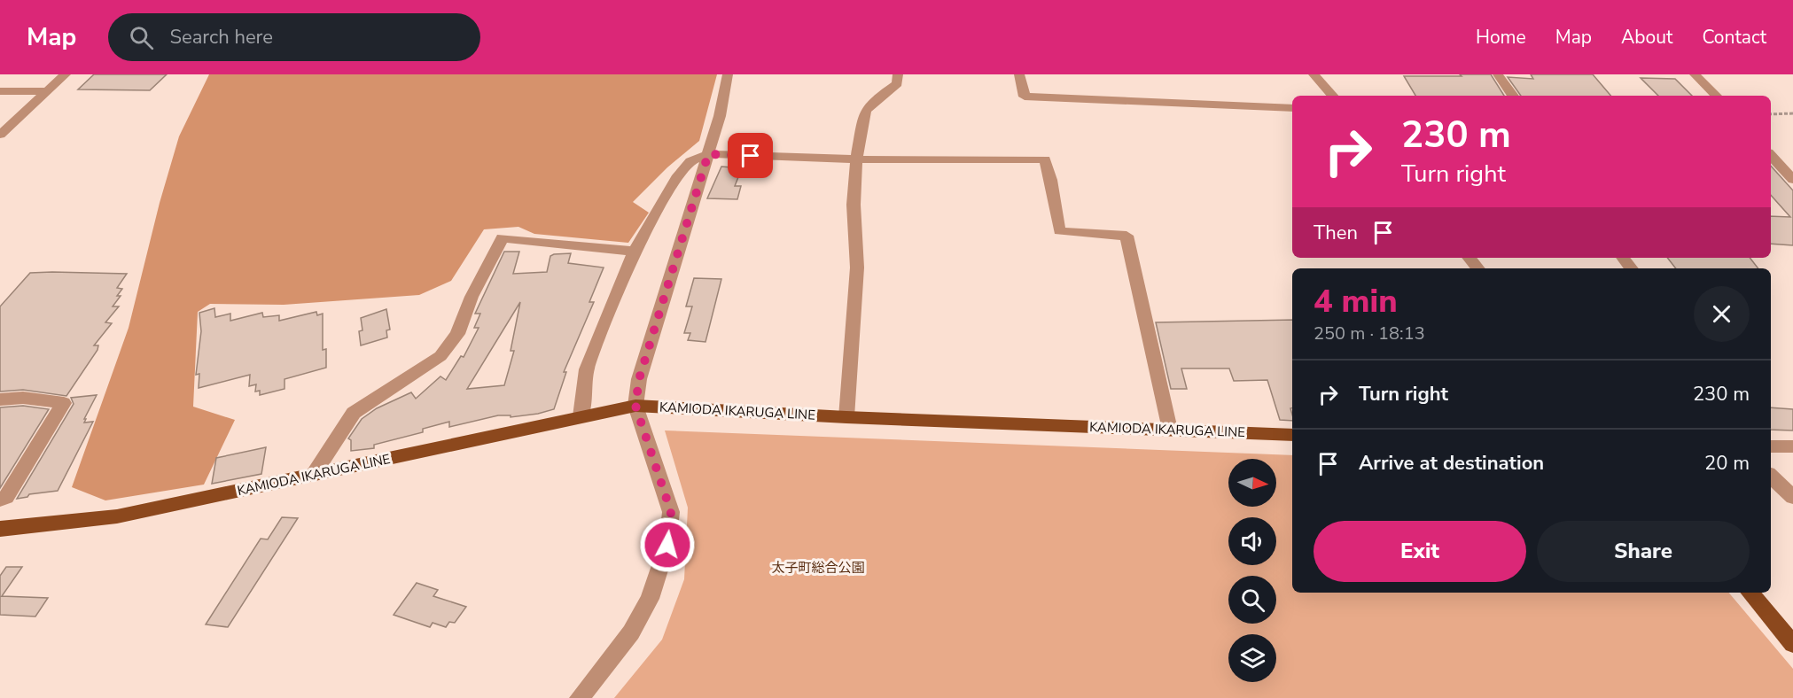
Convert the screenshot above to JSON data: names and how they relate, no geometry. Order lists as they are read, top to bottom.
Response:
{
  "streets": {
    "main road": ["KAMIODA IKARUGA LINE"]
  },
  "parks": ["太子町総合公園"],
  "north": "right",
  "page": {
    "header": "Map",
    "search": "Search here",
    "nav": [
      "Home",
      "Map",
      "About",
      "Contact"
    ],
    "turn": ["230 m", "Turn right"],
    "then": "Then",
    "heading": ["4 min", "250 m · 18:13"],
    "list": [
      {
        "name": "Turn right",
        "value": "230 m"
      },
      {
        "name": "Arrive at destination",
        "value": "20 m"
      }
    ],
    "buttons": ["Exit", "Share"]
  }
}
